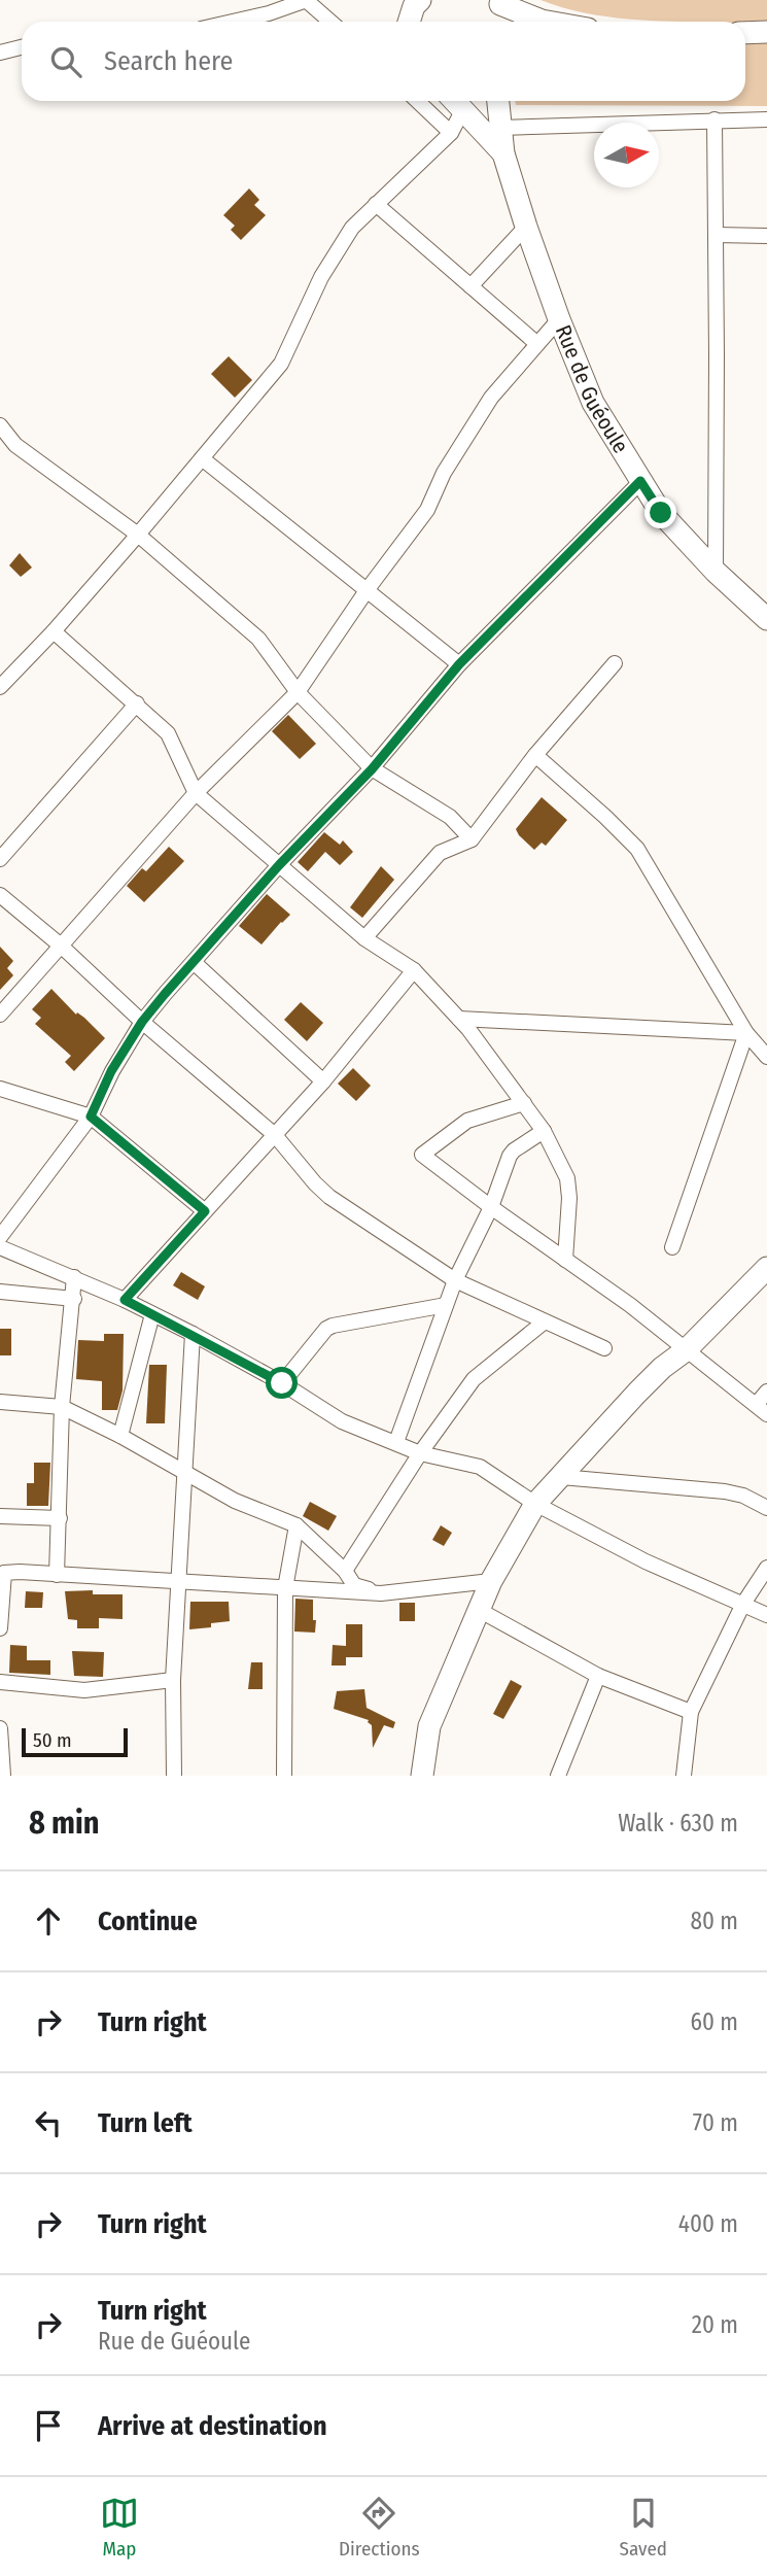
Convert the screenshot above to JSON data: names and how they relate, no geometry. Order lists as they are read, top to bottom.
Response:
{
  "streets": {
    "street": ["Rue de Guéoule"]
  },
  "scale_bar": "50 m",
  "north": "right",
  "page": {
    "search": "Search here",
    "scale": "50 m",
    "heading": ["8 min", "Walk · 630 m"],
    "list": [
      ["Continue", "80 m"],
      ["Turn right", "60 m"],
      ["Turn left", "70 m"],
      ["Turn right", "400 m"],
      ["Turn right", "Rue de Guéoule", "20 m"],
      "Arrive at destination"
    ],
    "nav": ["Map", "Directions", "Saved"]
  }
}
